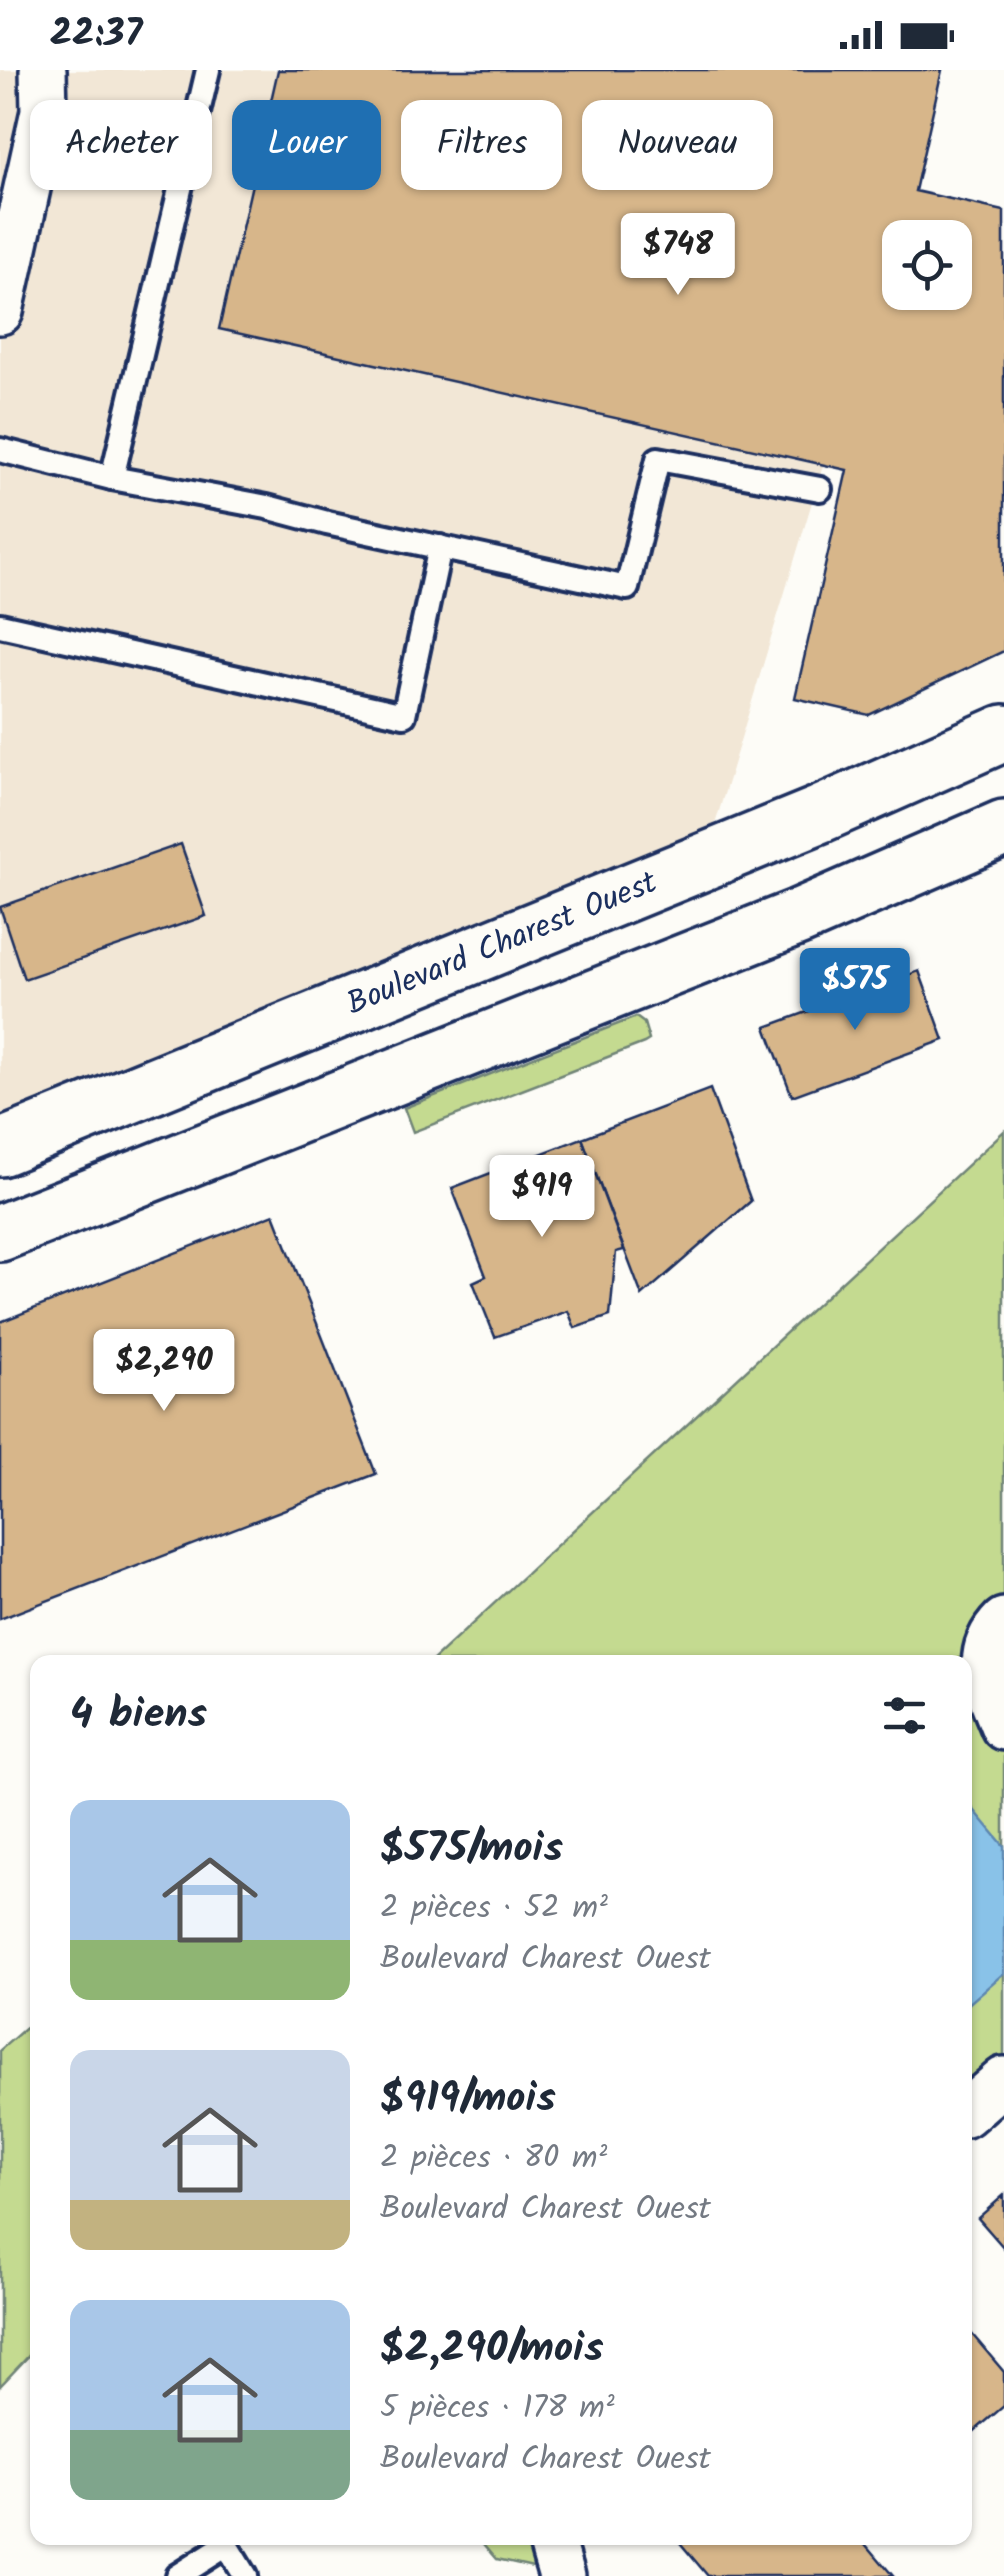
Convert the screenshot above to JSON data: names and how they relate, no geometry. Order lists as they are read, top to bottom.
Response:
{
  "streets": {
    "main road": ["Boulevard Charest Ouest"]
  },
  "page": {
    "status": "22:37",
    "chip": [
      "Acheter",
      "Louer",
      "Filtres",
      "Nouveau"
    ],
    "price": [
      "$748",
      "$575",
      "$919",
      "$2,290"
    ],
    "heading": "4 biens",
    "list": [
      {
        "name": "$575/mois",
        "note": "2 pièces · 52 m² · Boulevard Charest Ouest"
      },
      {
        "name": "$919/mois",
        "note": "2 pièces · 80 m² · Boulevard Charest Ouest"
      },
      {
        "name": "$2,290/mois",
        "note": "5 pièces · 178 m² · Boulevard Charest Ouest"
      }
    ]
  }
}
